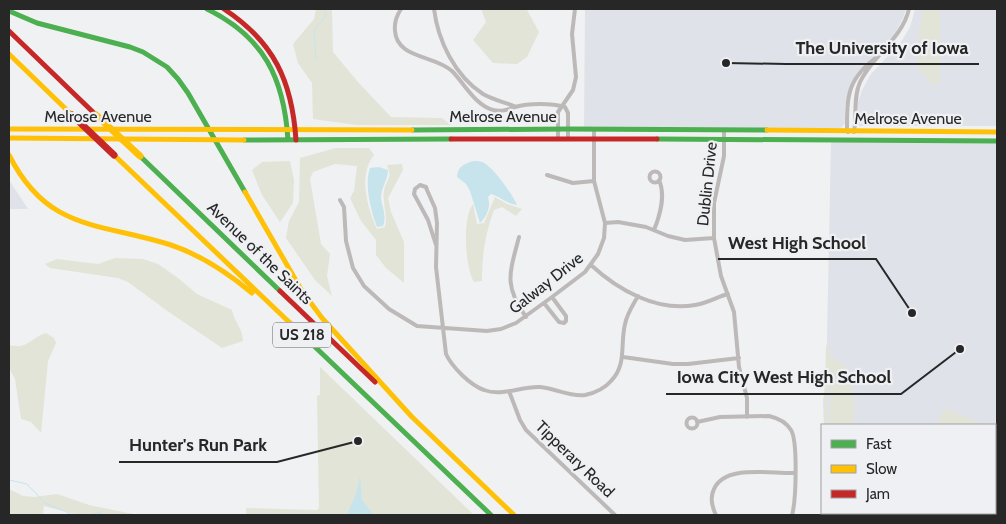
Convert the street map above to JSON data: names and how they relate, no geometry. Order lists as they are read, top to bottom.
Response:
{
  "streets": {
    "main road": ["Melrose Avenue", "Avenue of the Saints", "US 218"],
    "street": ["Dublin Drive", "Galway Drive", "Tipperary Road"]
  },
  "crossings": [
    ["Melrose Avenue", "Dublin Drive"],
    ["Melrose Avenue", "Galway Drive"]
  ],
  "places": [
    "The University of Iowa",
    "West High School",
    "Iowa City West High School",
    "Hunter's Run Park"
  ],
  "legend": ["Fast", "Slow", "Jam"]
}
